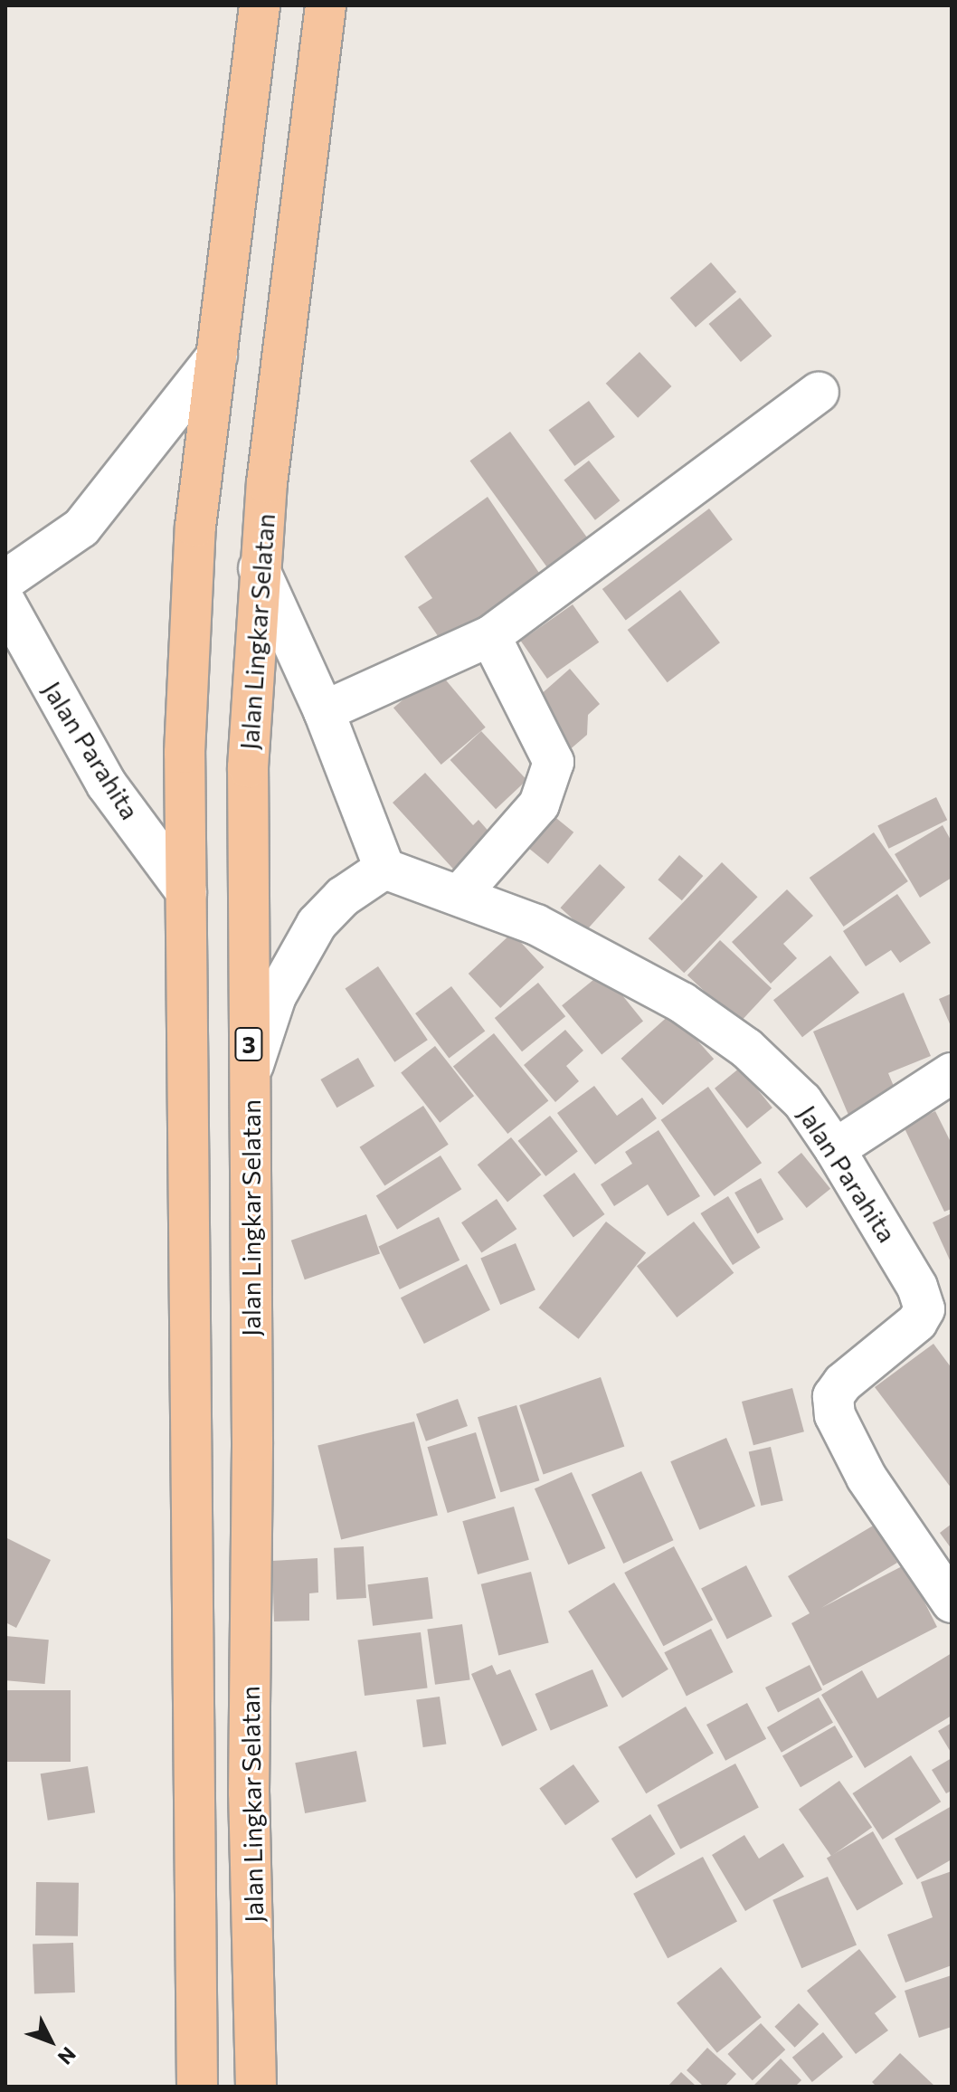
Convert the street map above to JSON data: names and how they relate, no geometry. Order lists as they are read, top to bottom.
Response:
{
  "streets": {
    "main road": ["Jalan Lingkar Selatan", "3"],
    "street": ["Jalan Parahita"]
  },
  "north": "bottom right"
}
